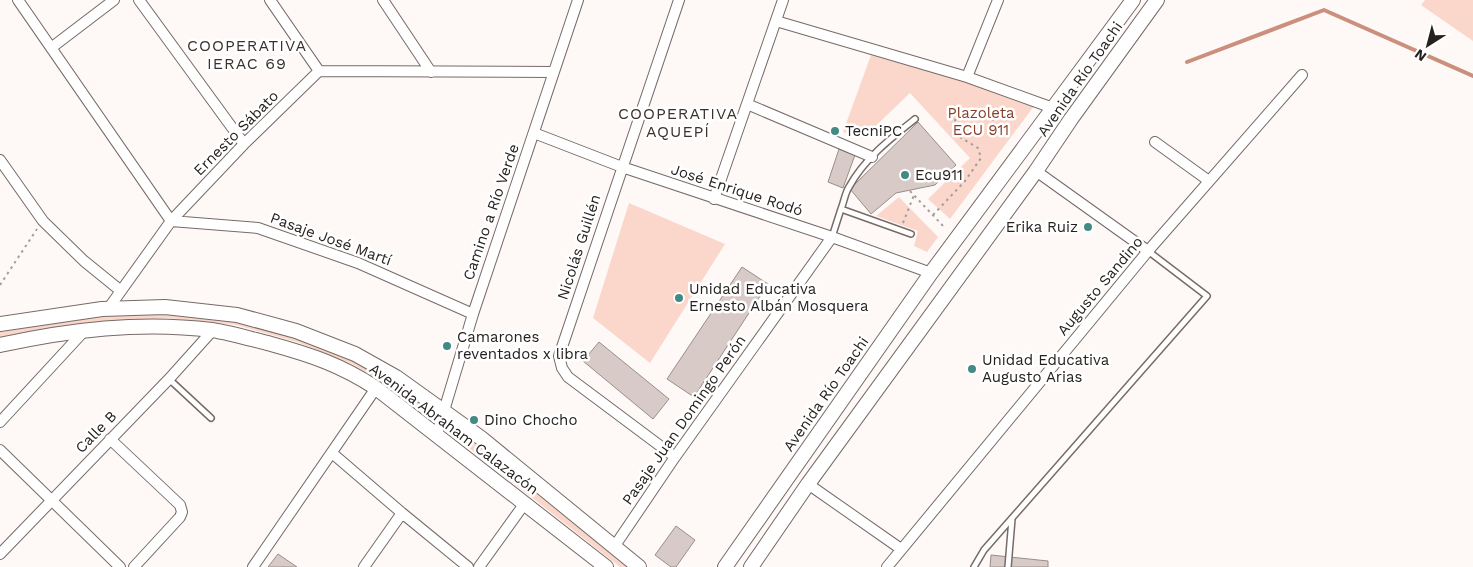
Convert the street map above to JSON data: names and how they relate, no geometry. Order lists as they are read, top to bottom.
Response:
{
  "streets": {
    "main road": ["Avenida Río Toachi", "Avenida Abraham Calazacón"],
    "street": [
      "Ernesto Sábato",
      "José Enrique Rodó",
      "Camino a Río Verde",
      "Pasaje José Martí",
      "Nicolás Guillén",
      "Augusto Sandino",
      "Pasaje Juan Domingo Perón",
      "Calle B"
    ]
  },
  "crossings": [
    ["Avenida Río Toachi", "José Enrique Rodó"],
    ["Ernesto Sábato", "Pasaje José Martí"],
    ["Ernesto Sábato", "Avenida Abraham Calazacón"],
    ["José Enrique Rodó", "Camino a Río Verde"],
    ["José Enrique Rodó", "Nicolás Guillén"],
    ["José Enrique Rodó", "Pasaje Juan Domingo Perón"],
    ["Camino a Río Verde", "Pasaje José Martí"],
    ["Camino a Río Verde", "Avenida Abraham Calazacón"],
    ["Nicolás Guillén", "Pasaje Juan Domingo Perón"],
    ["Pasaje Juan Domingo Perón", "Avenida Abraham Calazacón"],
    ["Avenida Abraham Calazacón", "Calle B"]
  ],
  "districts": ["COOPERATIVA IERAC 69", "COOPERATIVA AQUEPÍ"],
  "parks": ["Plazoleta ECU 911"],
  "places": [
    "TecniPC",
    "Ecu911",
    "Erika Ruiz",
    "Unidad Educativa Ernesto Albán Mosquera",
    "Camarones reventados x libra",
    "Unidad Educativa Augusto Arias",
    "Dino Chocho"
  ],
  "north": "bottom left"
}
